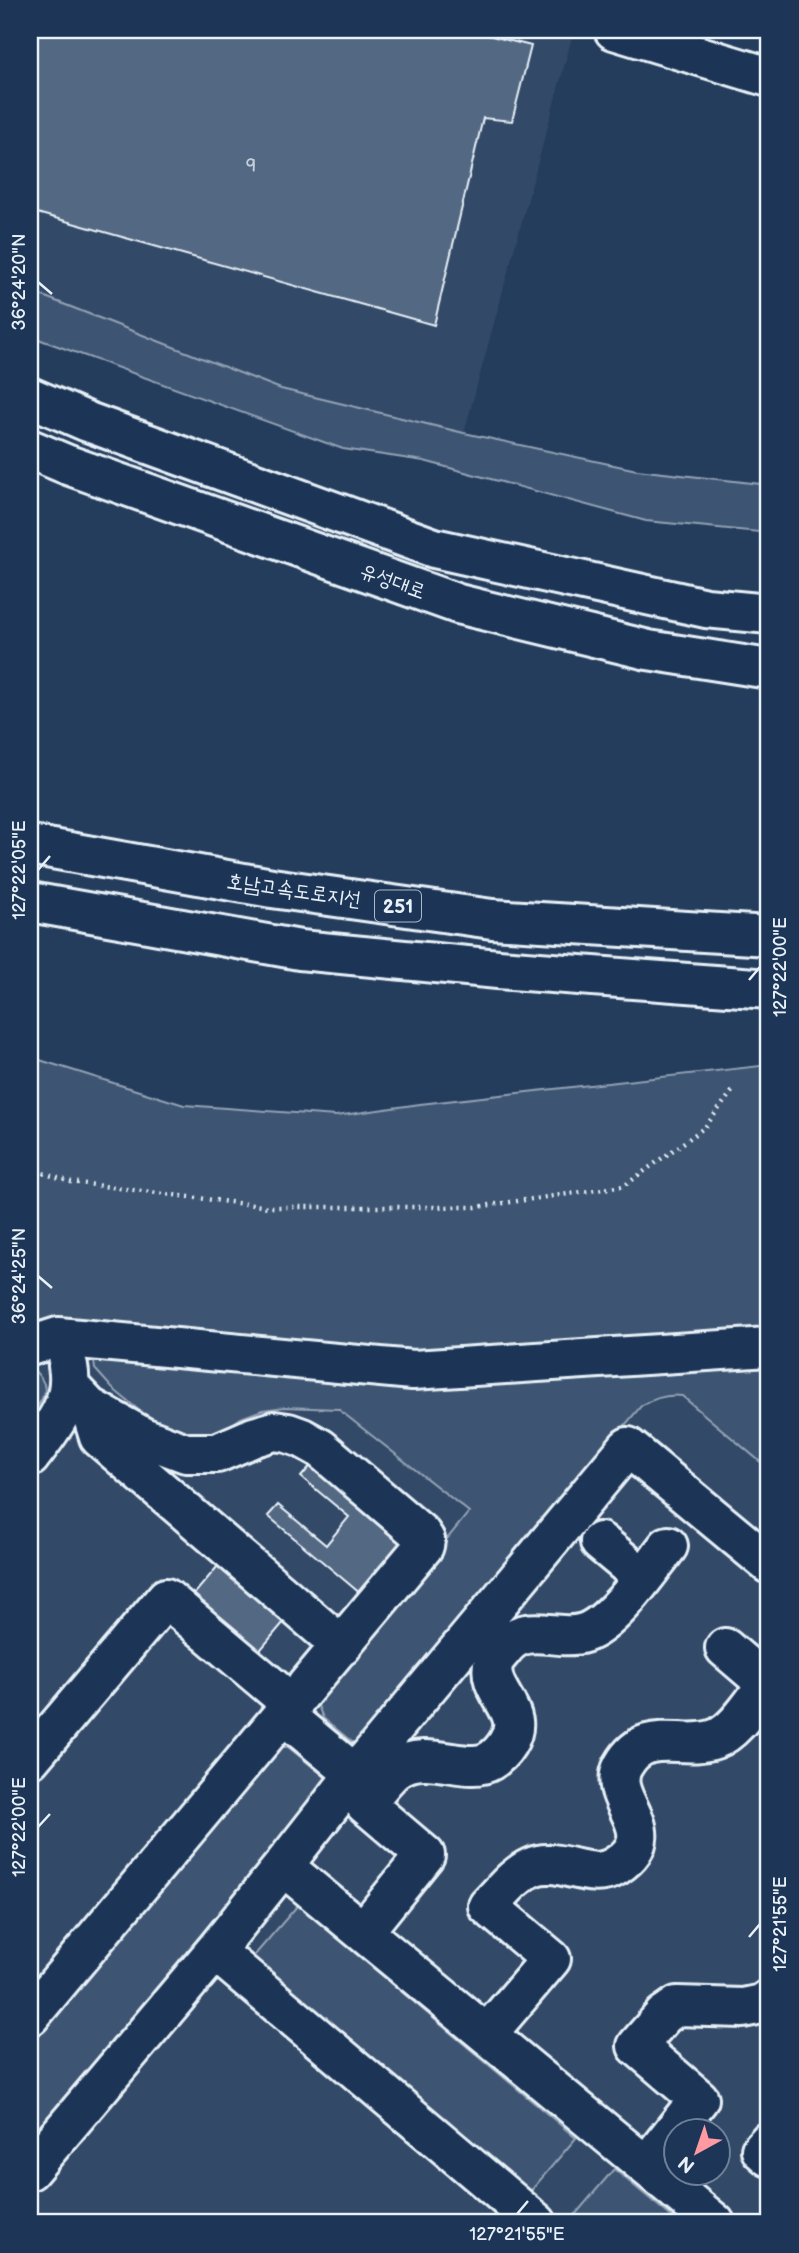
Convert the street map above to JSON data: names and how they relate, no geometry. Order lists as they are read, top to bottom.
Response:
{
  "streets": {
    "main road": ["유성대로", "호남고속도로지선", "251"]
  },
  "house_numbers": ["9"],
  "north": "bottom left",
  "coordinates": [
    "36°24'20\"N",
    "127°22'05\"E",
    "127°22'00\"E",
    "36°24'25\"N",
    "127°21'55\"E"
  ]
}
